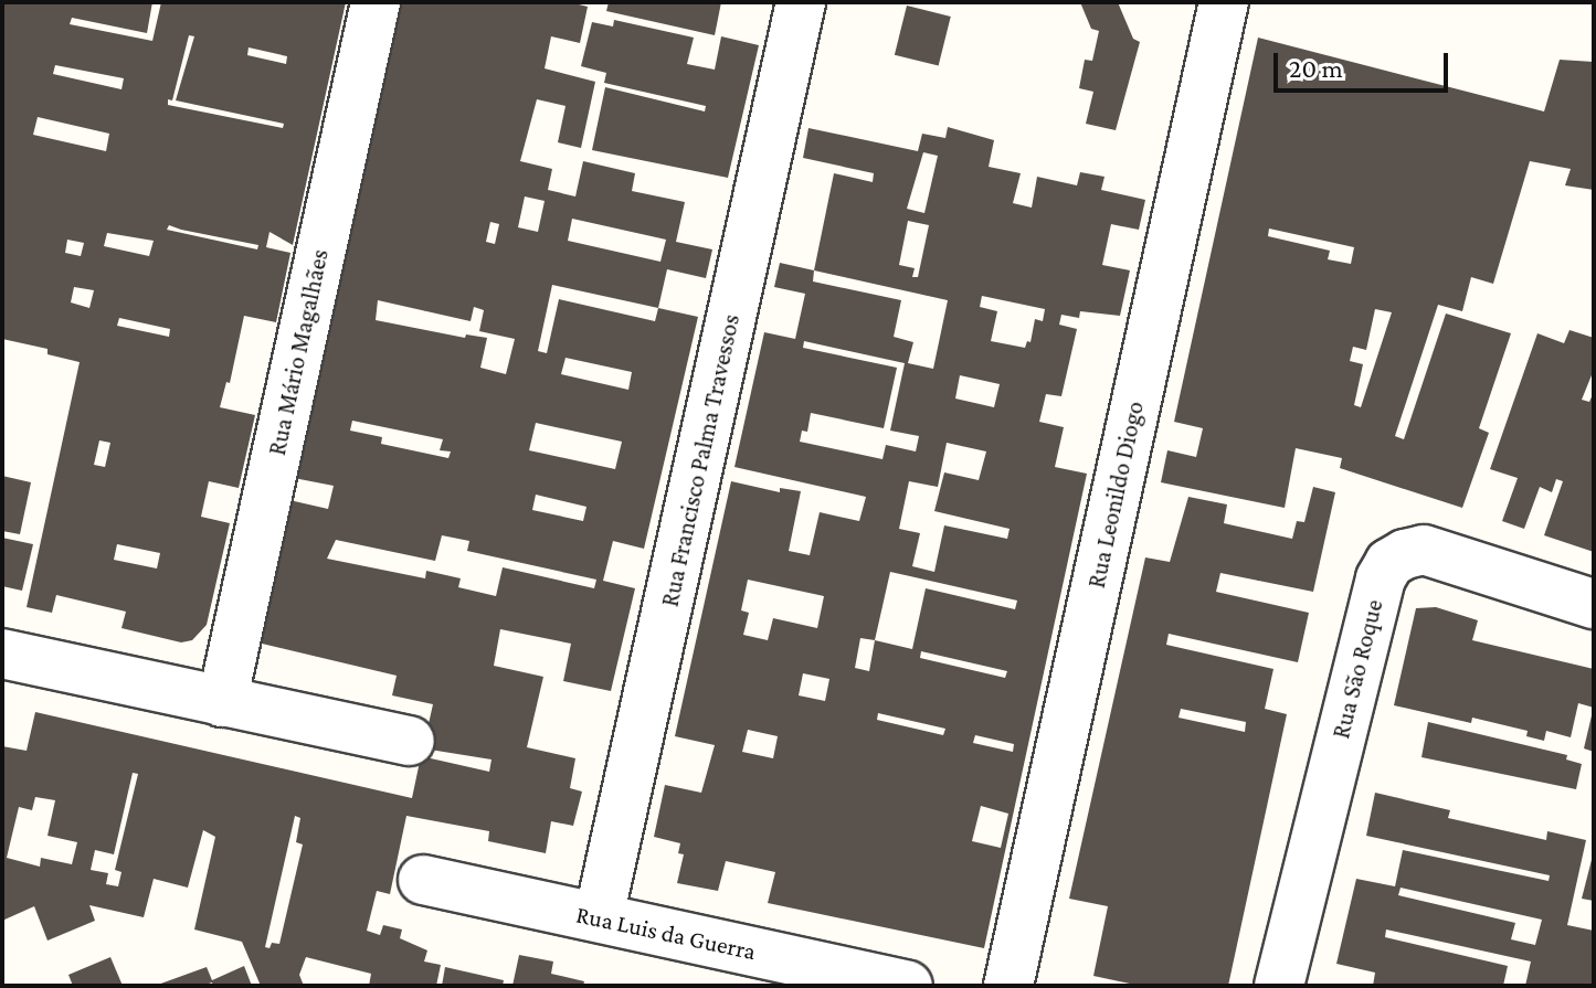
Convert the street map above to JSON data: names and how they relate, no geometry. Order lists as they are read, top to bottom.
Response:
{
  "streets": {
    "street": [
      "Rua Mário Magalhães",
      "Rua Francisco Palma Travessos",
      "Rua Leonildo Diogo",
      "Rua São Roque",
      "Rua Luis da Guerra"
    ]
  },
  "crossings": [
    ["Rua Francisco Palma Travessos", "Rua Luis da Guerra"]
  ],
  "scale_bar": "20 m"
}
